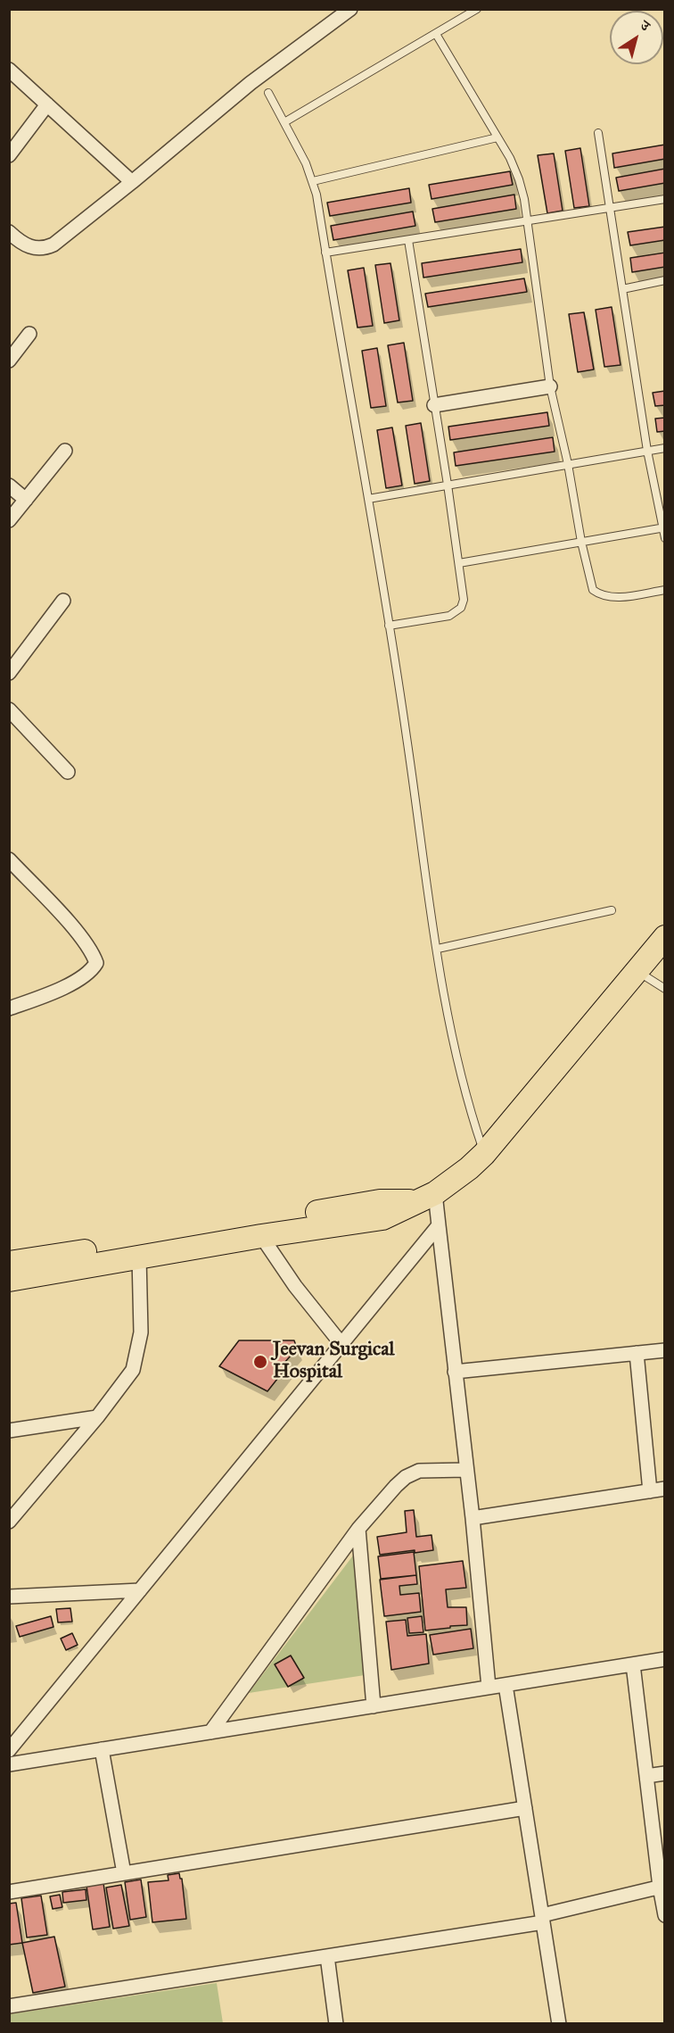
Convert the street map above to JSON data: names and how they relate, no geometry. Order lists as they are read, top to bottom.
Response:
{
  "places": ["Jeevan Surgical Hospital"],
  "north": "top right"
}
